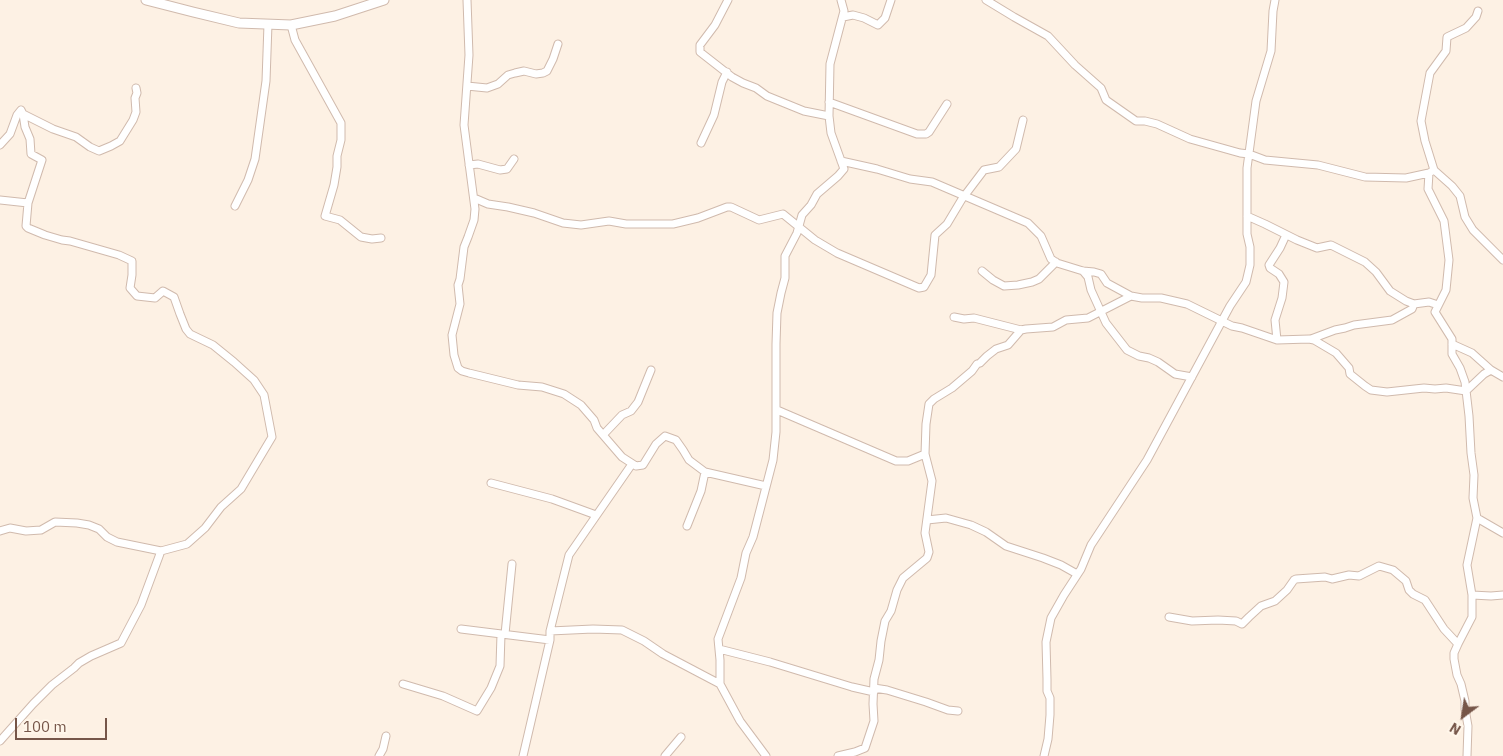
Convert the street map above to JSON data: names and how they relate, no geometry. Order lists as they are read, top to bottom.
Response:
{
  "scale_bar": "100 m",
  "north": "bottom left"
}
